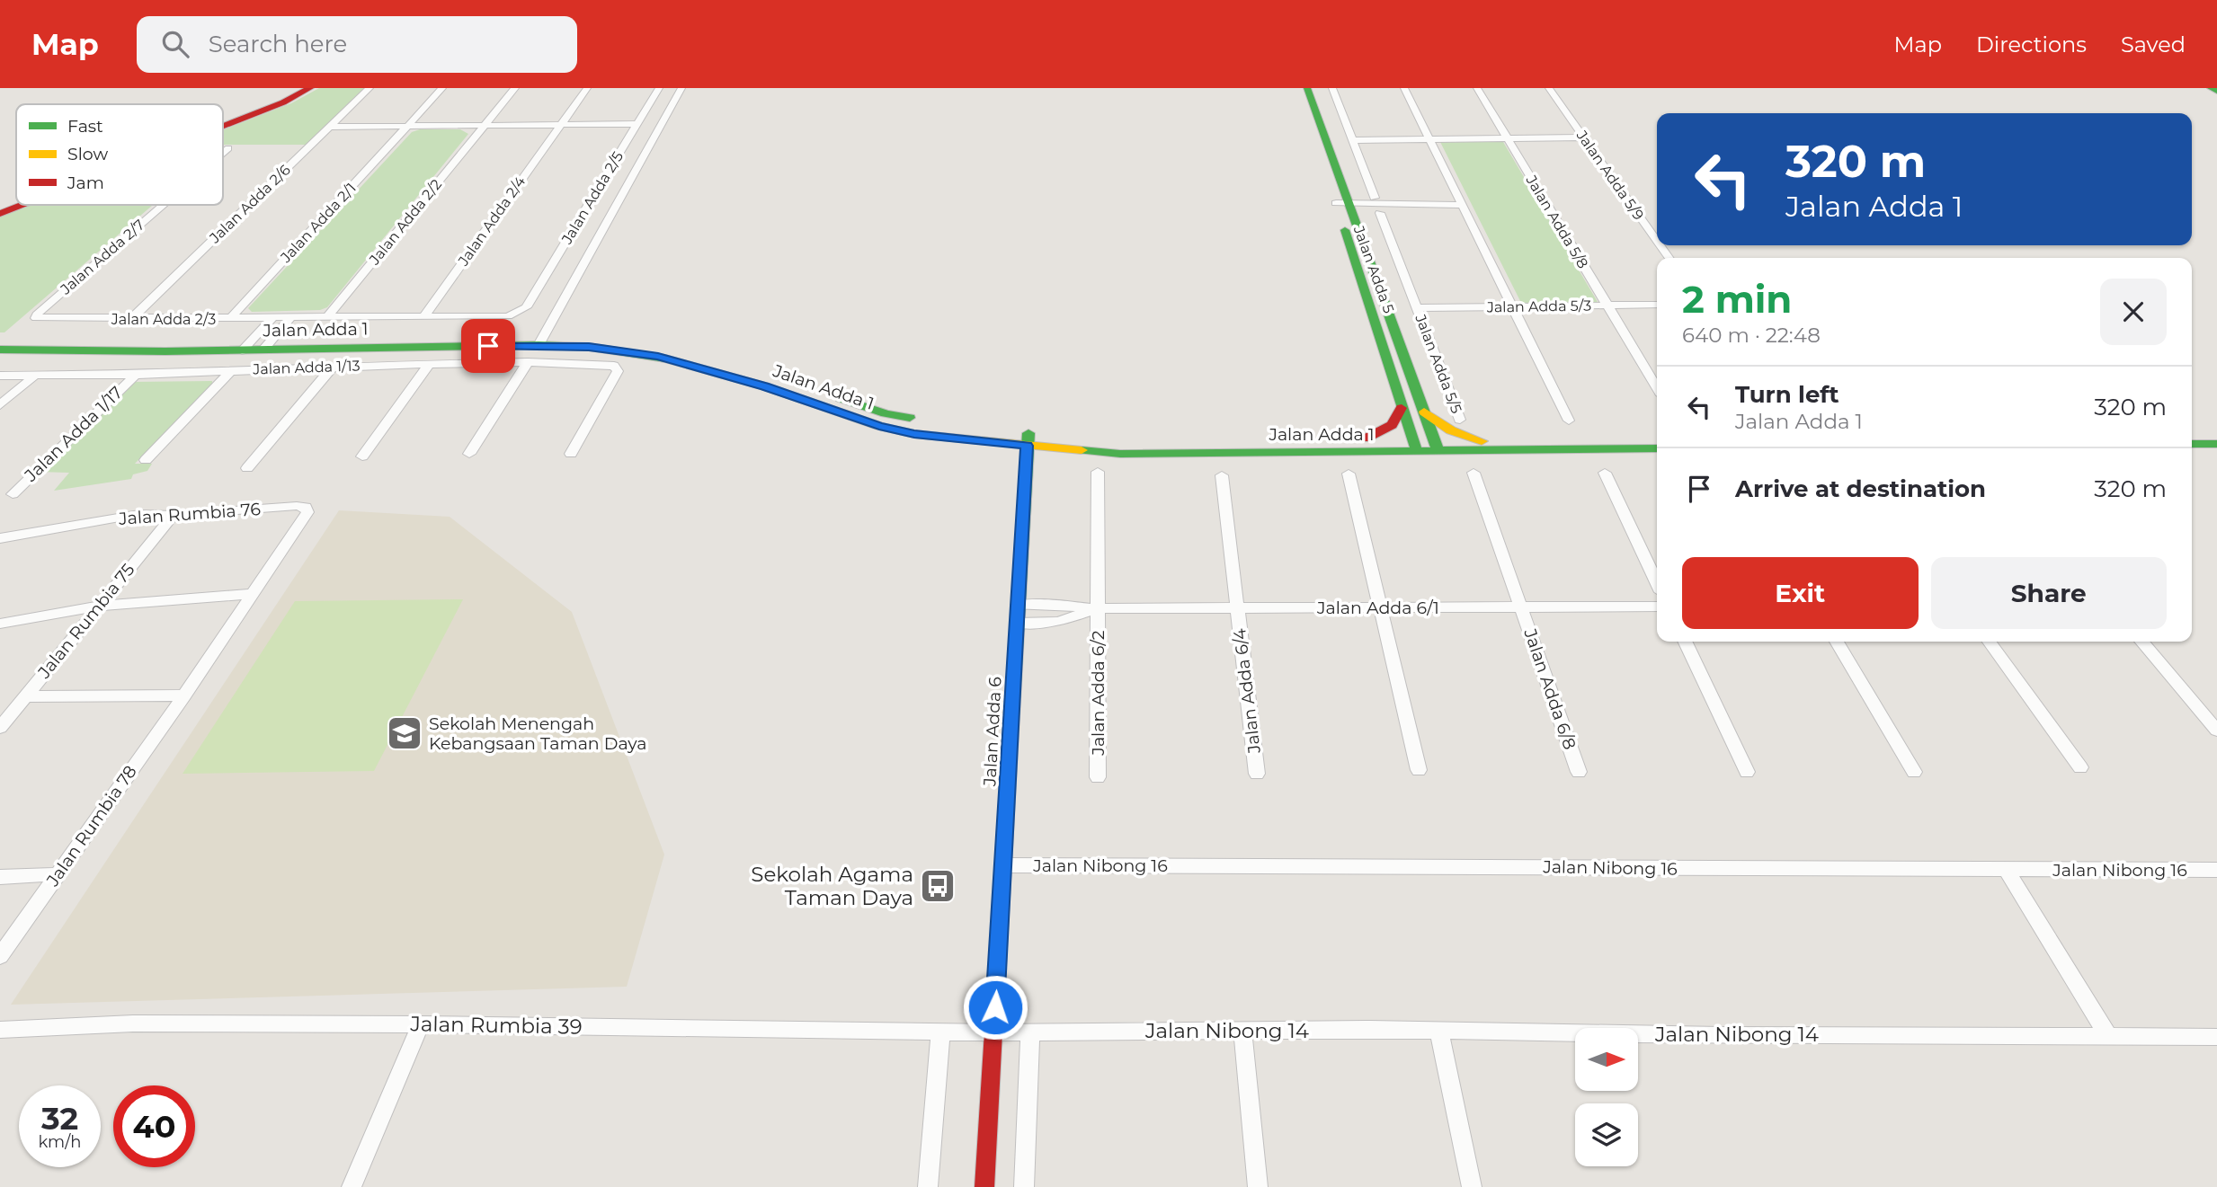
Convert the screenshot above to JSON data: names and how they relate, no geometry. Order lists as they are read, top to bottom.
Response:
{
  "streets": {
    "street": [
      "Jalan Adda 5/9",
      "Jalan Adda 2/5",
      "Jalan Adda 2/6",
      "Jalan Adda 2/4",
      "Jalan Adda 2/2",
      "Jalan Adda 5/8",
      "Jalan Adda 2/1",
      "Jalan Adda 2/7",
      "Jalan Adda 5",
      "Jalan Adda 5/3",
      "Jalan Adda 2/3",
      "Jalan Adda 1",
      "Jalan Adda 5/5",
      "Jalan Adda 1/13",
      "Jalan Adda 1/17",
      "Jalan Rumbia 76",
      "Jalan Adda 6/1",
      "Jalan Rumbia 75",
      "Jalan Adda 6/8",
      "Jalan Adda 6/4",
      "Jalan Adda 6/2",
      "Jalan Adda 6",
      "Jalan Rumbia 78",
      "Jalan Nibong 16",
      "Jalan Rumbia 39",
      "Jalan Nibong 14"
    ]
  },
  "crossings": [
    ["Jalan Adda 2/5", "Jalan Adda 2/4"],
    ["Jalan Adda 2/6", "Jalan Adda 2/3"],
    ["Jalan Adda 2/2", "Jalan Adda 2/3"],
    ["Jalan Adda 5/8", "Jalan Adda 5/3"],
    ["Jalan Adda 2/1", "Jalan Adda 2/3"],
    ["Jalan Adda 2/7", "Jalan Adda 2/3"],
    ["Jalan Adda 5", "Jalan Adda 1"],
    ["Jalan Adda 5/3", "Jalan Adda 5/5"],
    ["Jalan Adda 1", "Jalan Adda 6"],
    ["Jalan Adda 1/13", "Jalan Adda 1/17"],
    ["Jalan Rumbia 76", "Jalan Rumbia 75"],
    ["Jalan Rumbia 76", "Jalan Rumbia 78"],
    ["Jalan Adda 6/1", "Jalan Adda 6/8"],
    ["Jalan Adda 6/1", "Jalan Adda 6/4"],
    ["Jalan Adda 6/1", "Jalan Adda 6/2"],
    ["Jalan Adda 6", "Jalan Nibong 16"],
    ["Jalan Adda 6", "Jalan Rumbia 39"],
    ["Jalan Adda 6", "Jalan Nibong 14"],
    ["Jalan Rumbia 39", "Jalan Nibong 14"]
  ],
  "places": {
    "school or university": ["Sekolah Menengah Kebangsaan Taman Daya"],
    "bus stop": ["Sekolah Agama Taman Daya"]
  },
  "legend": ["Fast", "Slow", "Jam"],
  "north": "right",
  "page": {
    "header": "Map",
    "search": "Search here",
    "nav": ["Map", "Directions", "Saved"],
    "turn": ["320 m", "Jalan Adda 1"],
    "heading": ["2 min", "640 m · 22:48"],
    "list": [
      {
        "name": "Turn left",
        "note": "Jalan Adda 1",
        "value": "320 m"
      },
      {
        "name": "Arrive at destination",
        "value": "320 m"
      }
    ],
    "buttons": ["Exit", "Share"],
    "speed": "32 km/h",
    "limit": "40"
  }
}
